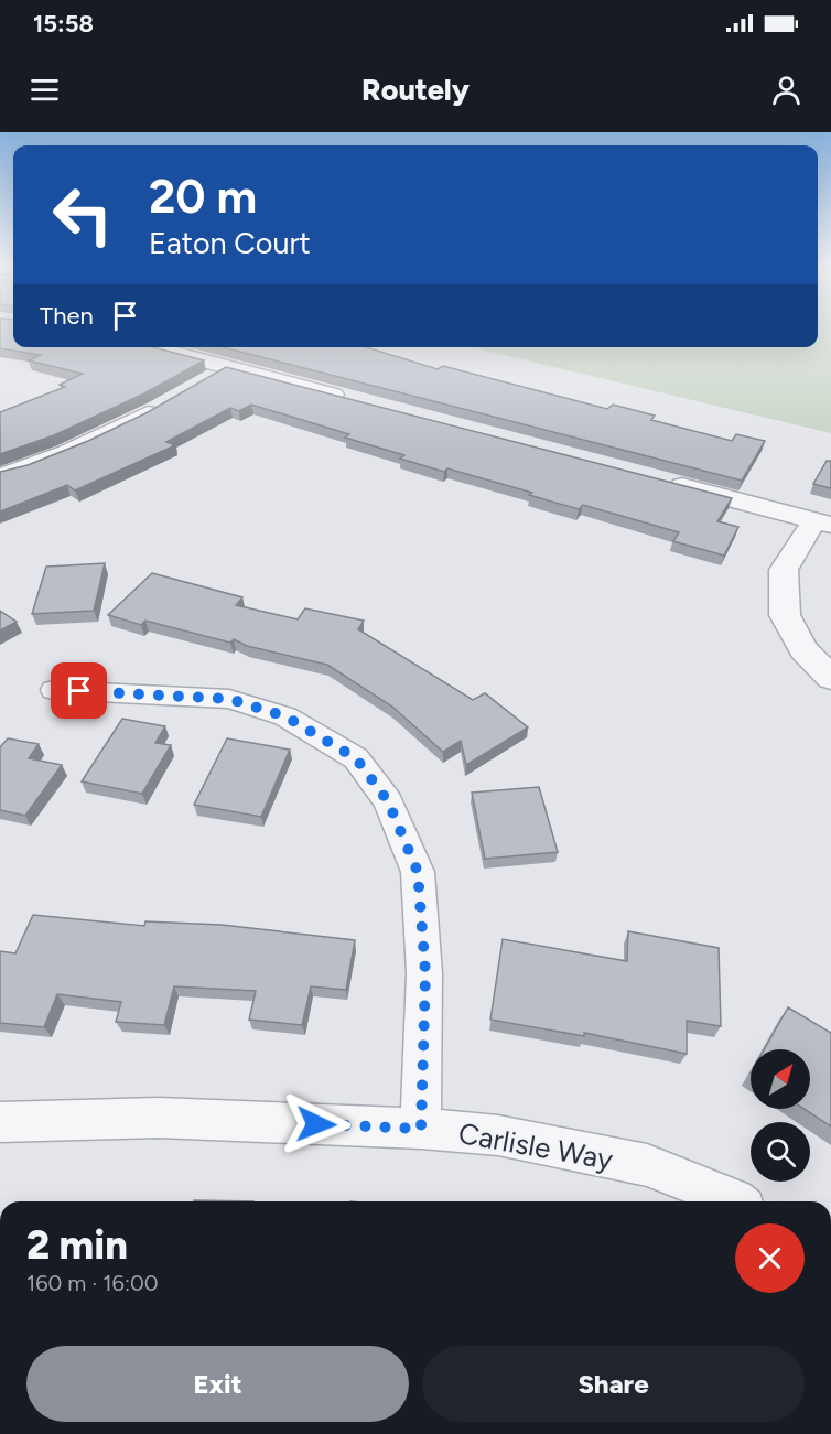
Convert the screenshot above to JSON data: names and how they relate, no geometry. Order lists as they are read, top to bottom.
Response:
{
  "streets": {
    "street": ["Carlisle Way"]
  },
  "north": "top right",
  "page": {
    "status": "15:58",
    "header": "Routely",
    "turn": ["20 m", "Eaton Court"],
    "then": "Then",
    "heading": ["2 min", "160 m · 16:00"],
    "buttons": ["Exit", "Share"]
  }
}
